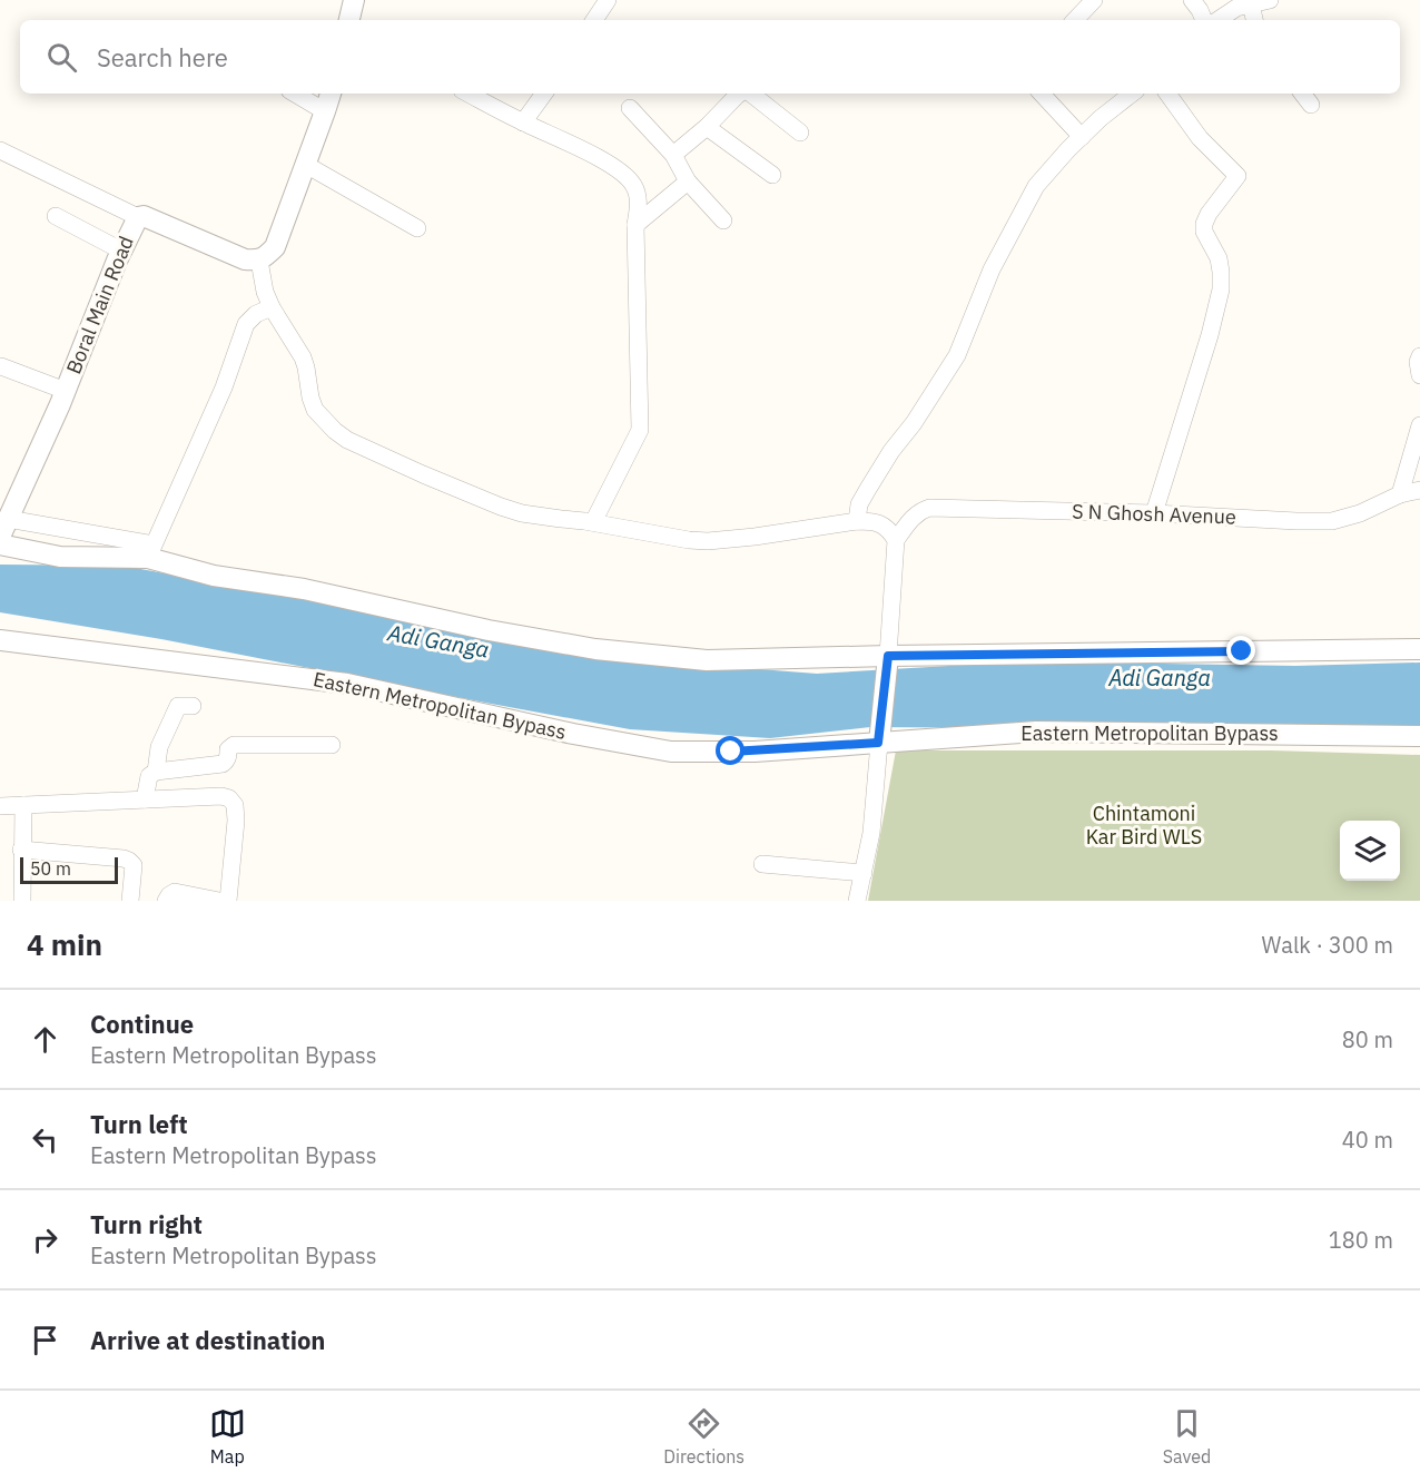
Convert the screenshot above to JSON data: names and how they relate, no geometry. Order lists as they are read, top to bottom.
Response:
{
  "streets": {
    "main road": ["Boral Main Road", "Eastern Metropolitan Bypass"],
    "street": ["S N Ghosh Avenue"]
  },
  "water": ["Adi Ganga"],
  "parks": ["Chintamoni Kar Bird WLS"],
  "scale_bar": "50 m",
  "page": {
    "search": "Search here",
    "scale": "50 m",
    "heading": ["4 min", "Walk · 300 m"],
    "list": [
      ["Continue", "Eastern Metropolitan Bypass", "80 m"],
      ["Turn left", "Eastern Metropolitan Bypass", "40 m"],
      ["Turn right", "Eastern Metropolitan Bypass", "180 m"],
      "Arrive at destination"
    ],
    "nav": ["Map", "Directions", "Saved"]
  }
}
